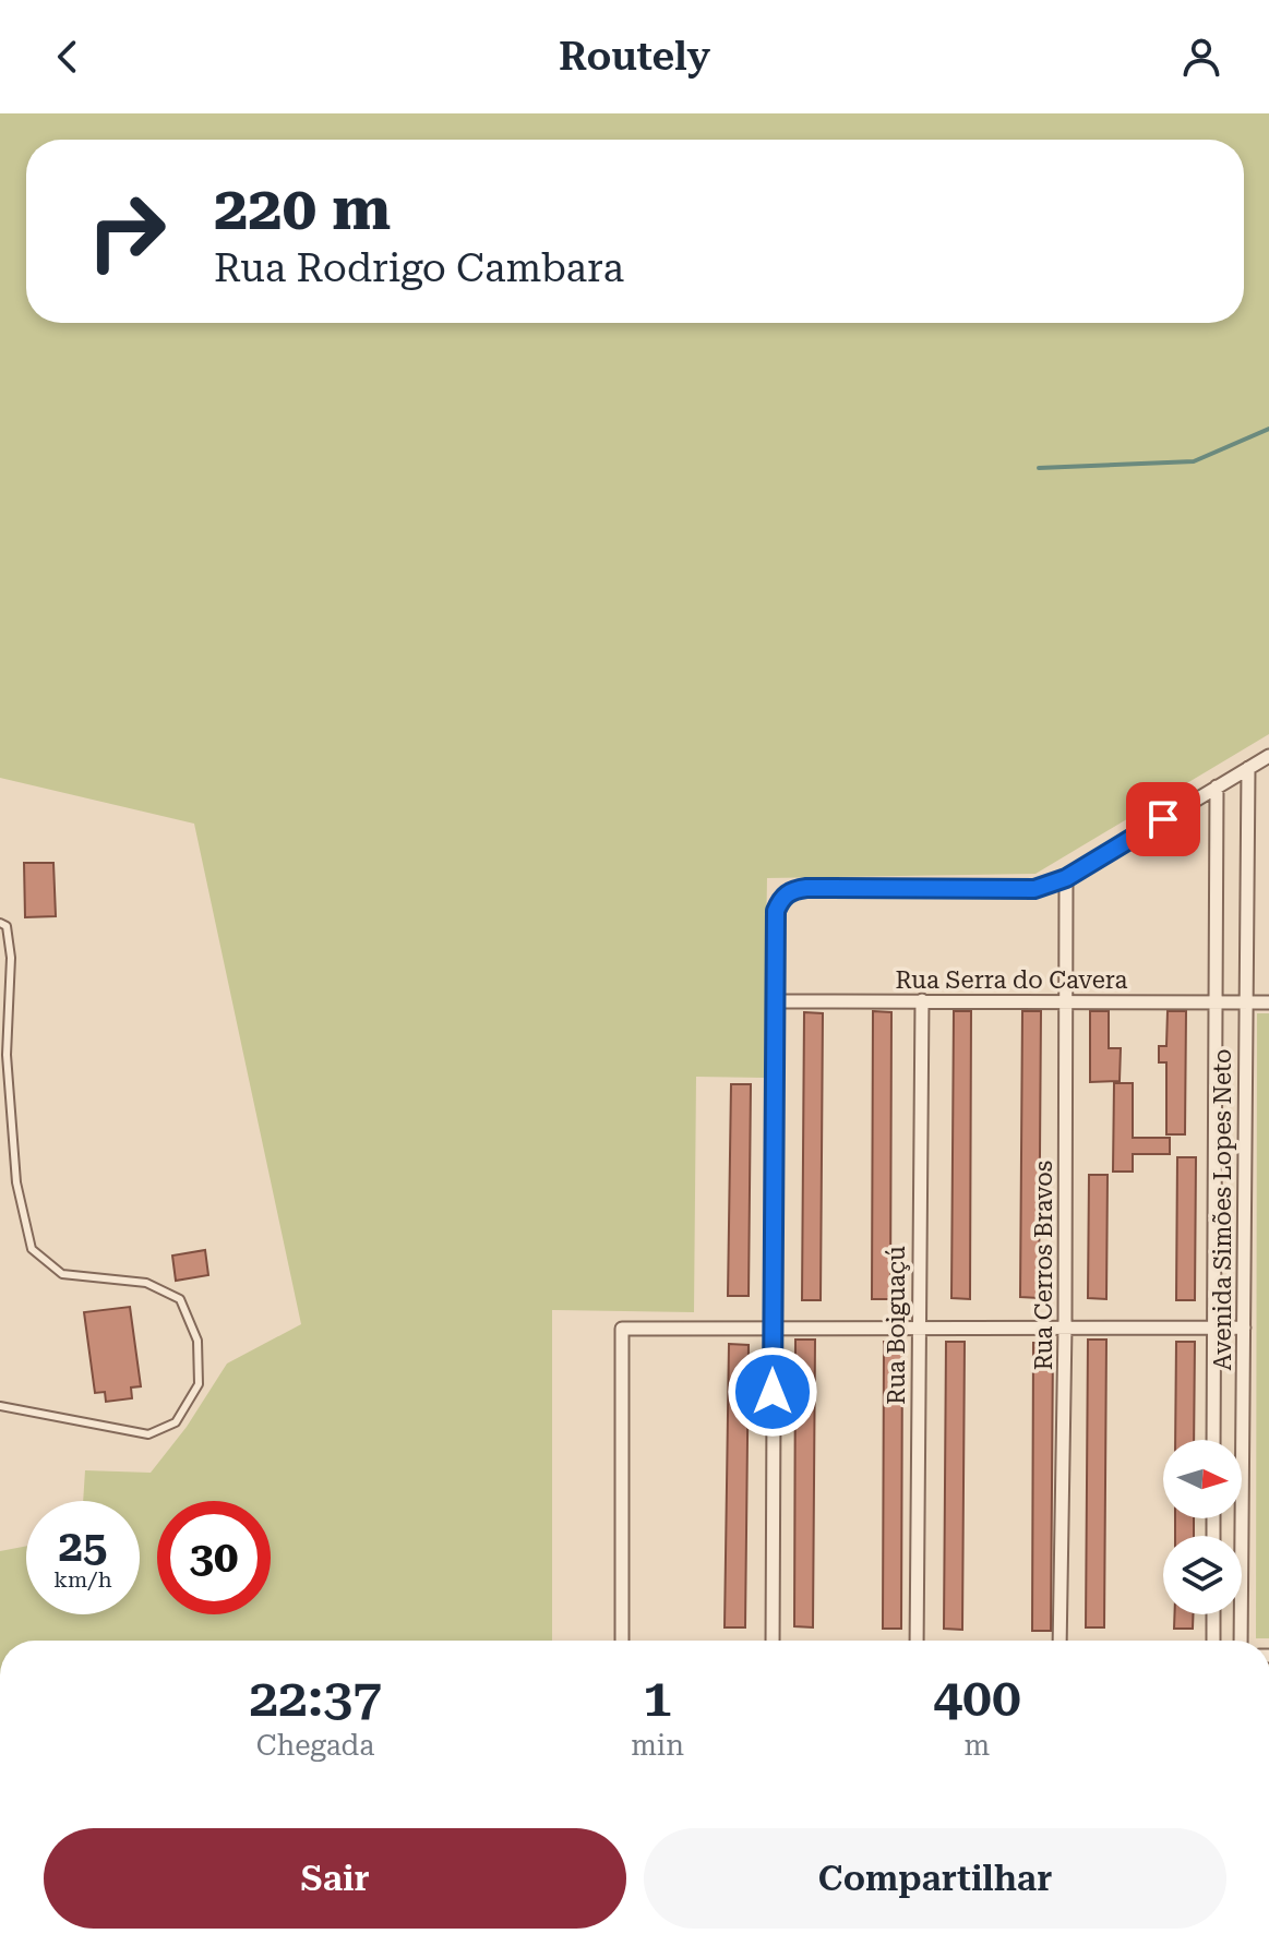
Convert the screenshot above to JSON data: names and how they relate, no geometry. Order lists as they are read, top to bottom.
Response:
{
  "streets": {
    "street": [
      "Rua Serra do Cavera",
      "Avenida Simões Lopes Neto",
      "Rua Cerros Bravos",
      "Rua Boiguaçú"
    ]
  },
  "crossings": [
    ["Rua Serra do Cavera", "Avenida Simões Lopes Neto"],
    ["Rua Serra do Cavera", "Rua Cerros Bravos"],
    ["Rua Serra do Cavera", "Rua Boiguaçú"]
  ],
  "north": "right",
  "page": {
    "header": "Routely",
    "turn": ["220 m", "Rua Rodrigo Cambara"],
    "speed": "25 km/h",
    "limit": "30",
    "eta": [
      "22:37",
      "Chegada",
      "1",
      "min",
      "400",
      "m"
    ],
    "buttons": ["Sair", "Compartilhar"]
  }
}
